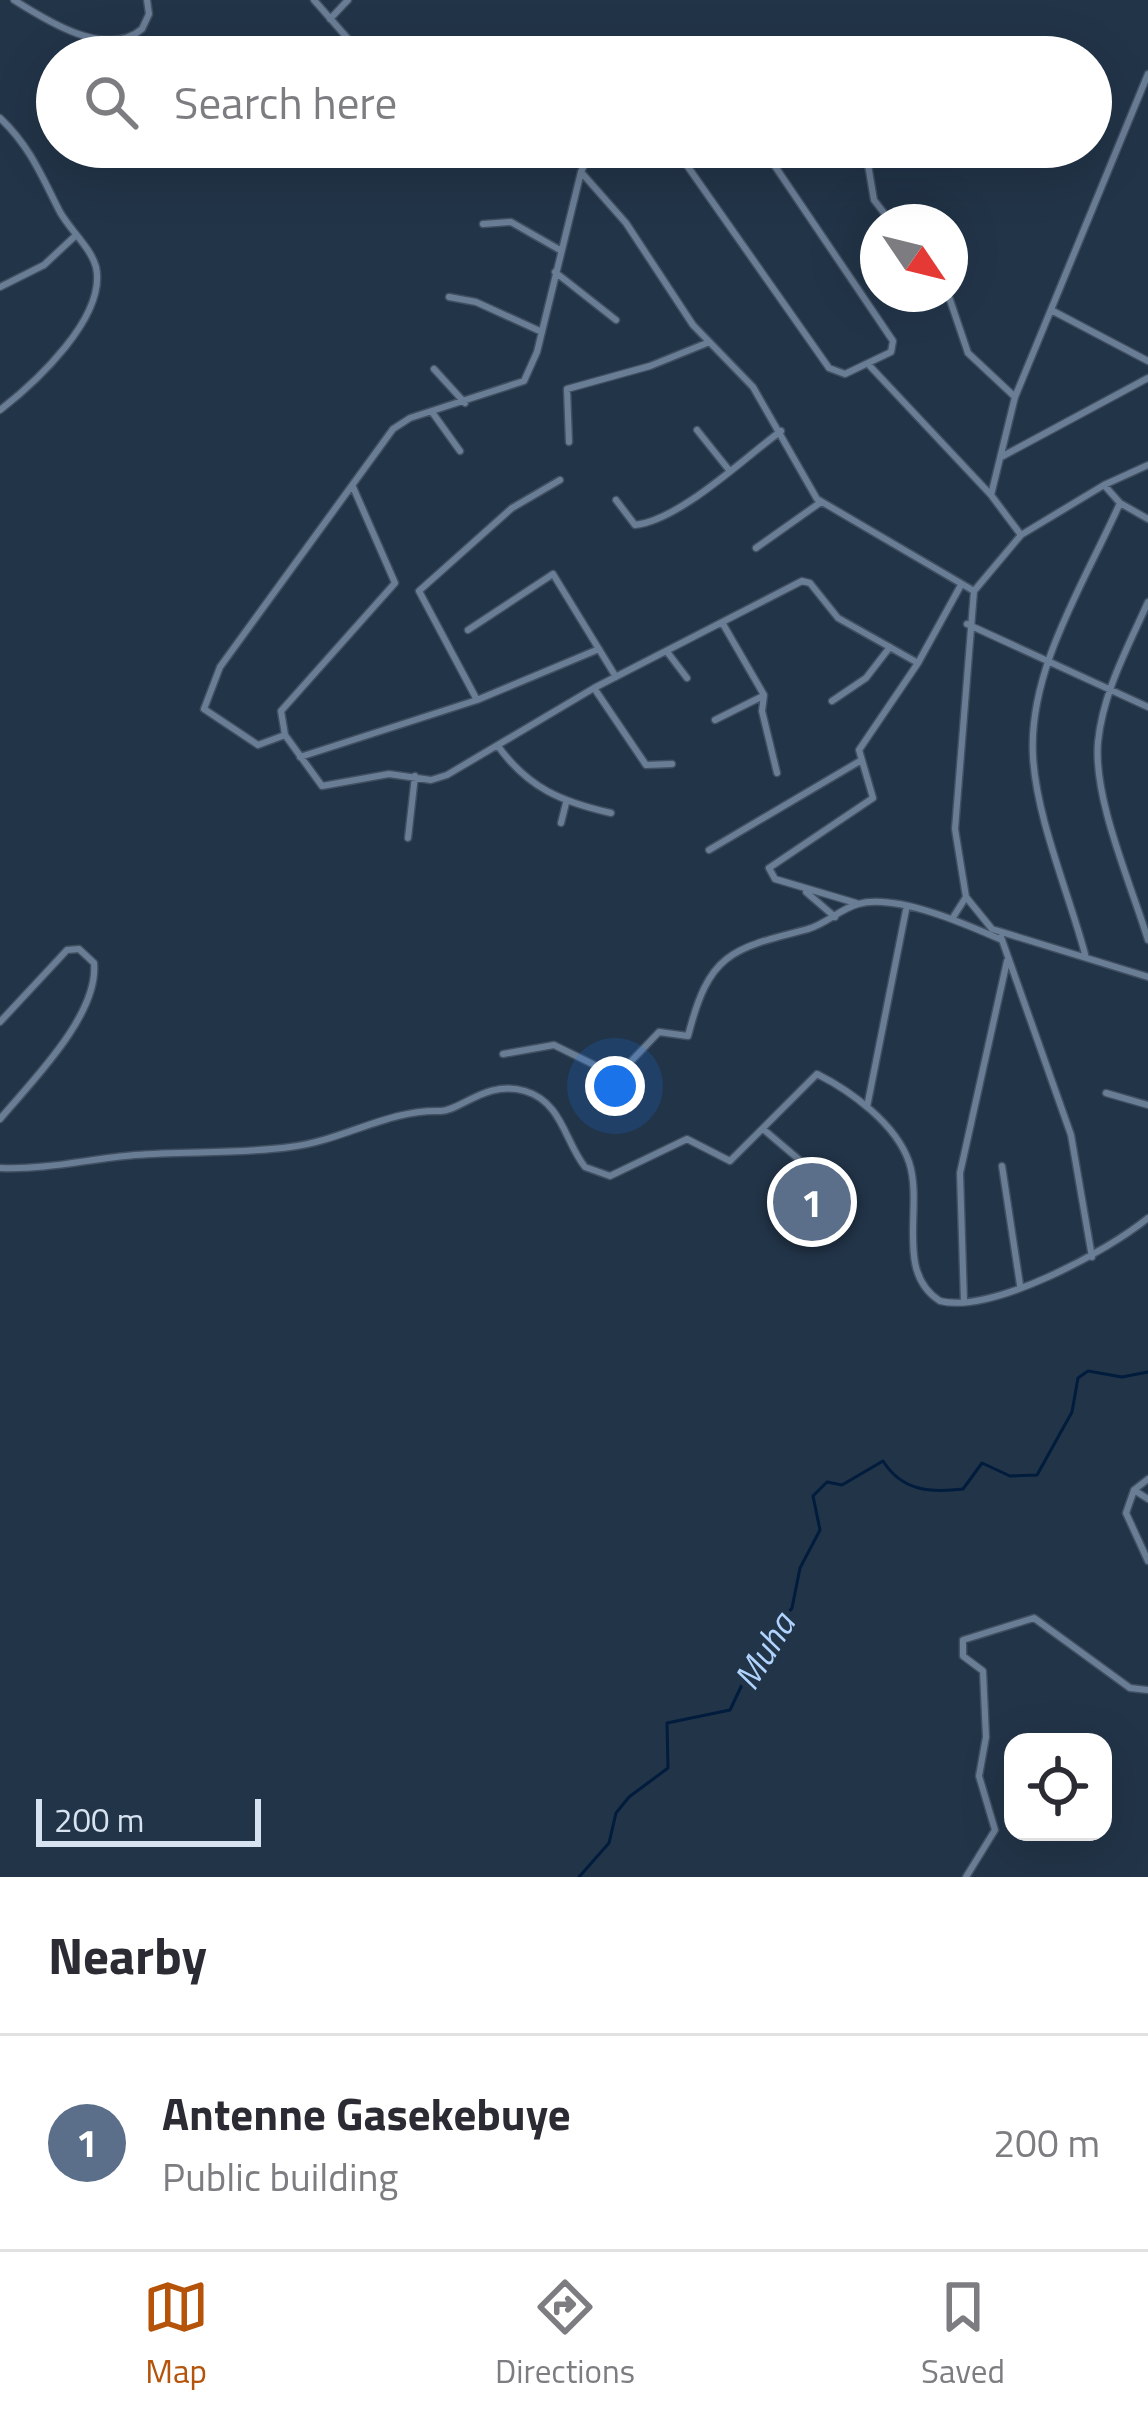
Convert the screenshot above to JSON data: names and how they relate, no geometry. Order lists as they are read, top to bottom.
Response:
{
  "water": ["Muha"],
  "scale_bar": "200 m",
  "north": "bottom right",
  "page": {
    "search": "Search here",
    "pins": "1",
    "scale": "200 m",
    "heading": "Nearby",
    "list": [
      {
        "mark": "1",
        "name": "Antenne Gasekebuye",
        "note": "Public building",
        "value": "200 m"
      }
    ],
    "nav": ["Map", "Directions", "Saved"]
  }
}
